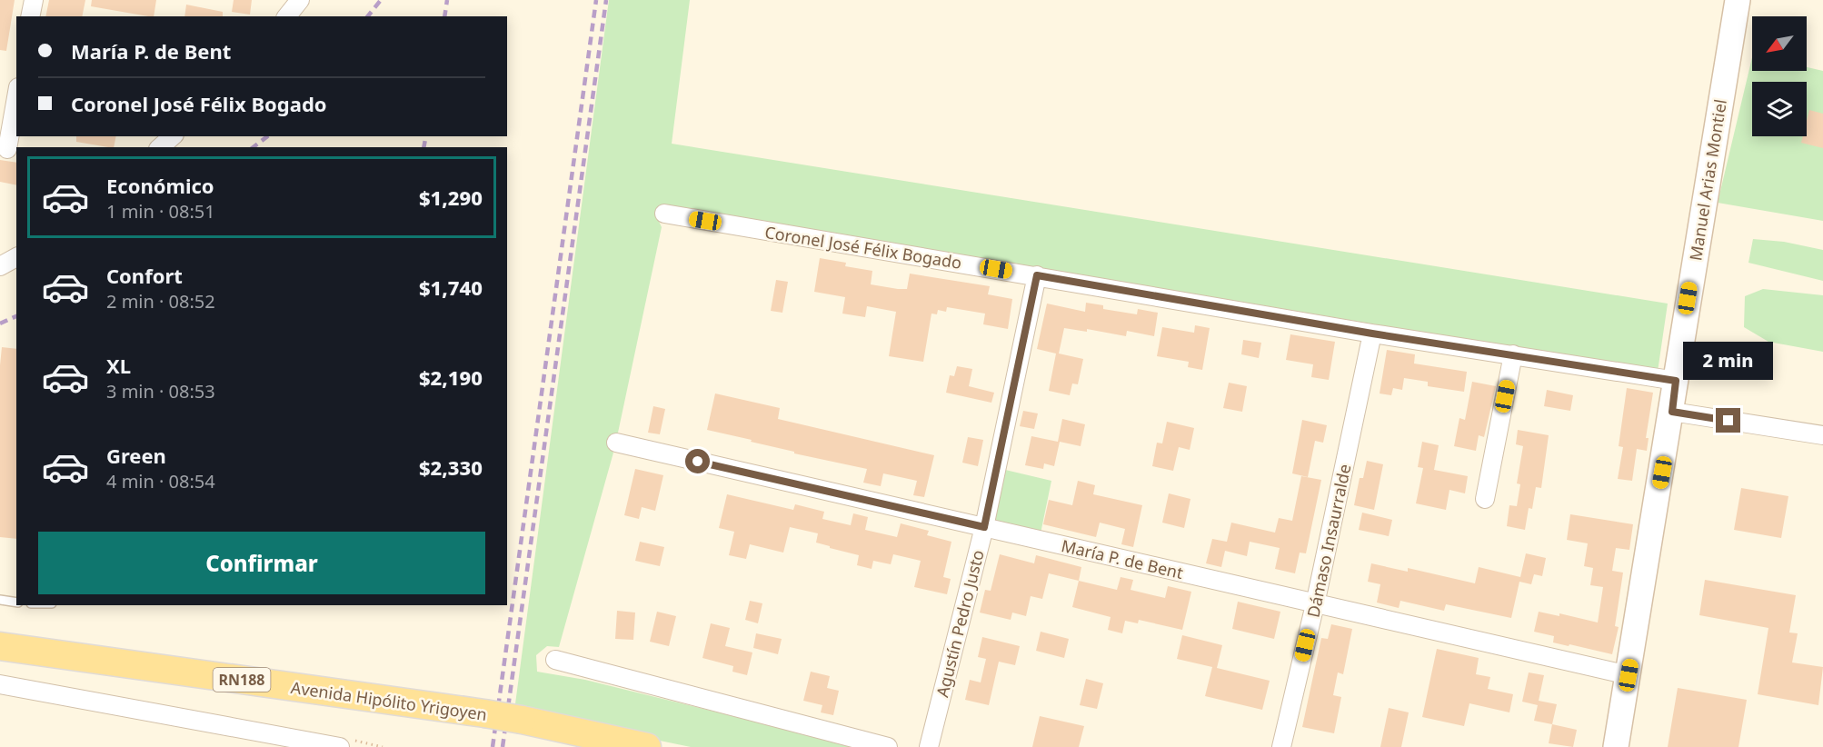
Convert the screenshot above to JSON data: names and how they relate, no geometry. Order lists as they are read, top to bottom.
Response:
{
  "streets": {
    "main road": ["RN188", "Avenida Hipólito Yrigoyen"],
    "street": [
      "Manuel Arias Montiel",
      "Coronel José Félix Bogado",
      "Dámaso Insaurralde",
      "María P. de Bent",
      "Agustín Pedro Justo"
    ]
  },
  "crossings": [
    ["Manuel Arias Montiel", "Coronel José Félix Bogado"],
    ["Manuel Arias Montiel", "María P. de Bent"],
    ["Coronel José Félix Bogado", "Dámaso Insaurralde"],
    ["Coronel José Félix Bogado", "Agustín Pedro Justo"],
    ["Dámaso Insaurralde", "María P. de Bent"],
    ["María P. de Bent", "Agustín Pedro Justo"]
  ],
  "north": "bottom left",
  "page": {
    "banner": ["María P. de Bent", "Coronel José Félix Bogado"],
    "list": [
      {
        "name": "Económico",
        "note": "1 min · 08:51",
        "value": "$1,290"
      },
      {
        "name": "Confort",
        "note": "2 min · 08:52",
        "value": "$1,740"
      },
      {
        "name": "XL",
        "note": "3 min · 08:53",
        "value": "$2,190"
      },
      {
        "name": "Green",
        "note": "4 min · 08:54",
        "value": "$2,330"
      }
    ],
    "bubble": "2 min",
    "buttons": "Confirmar"
  }
}
